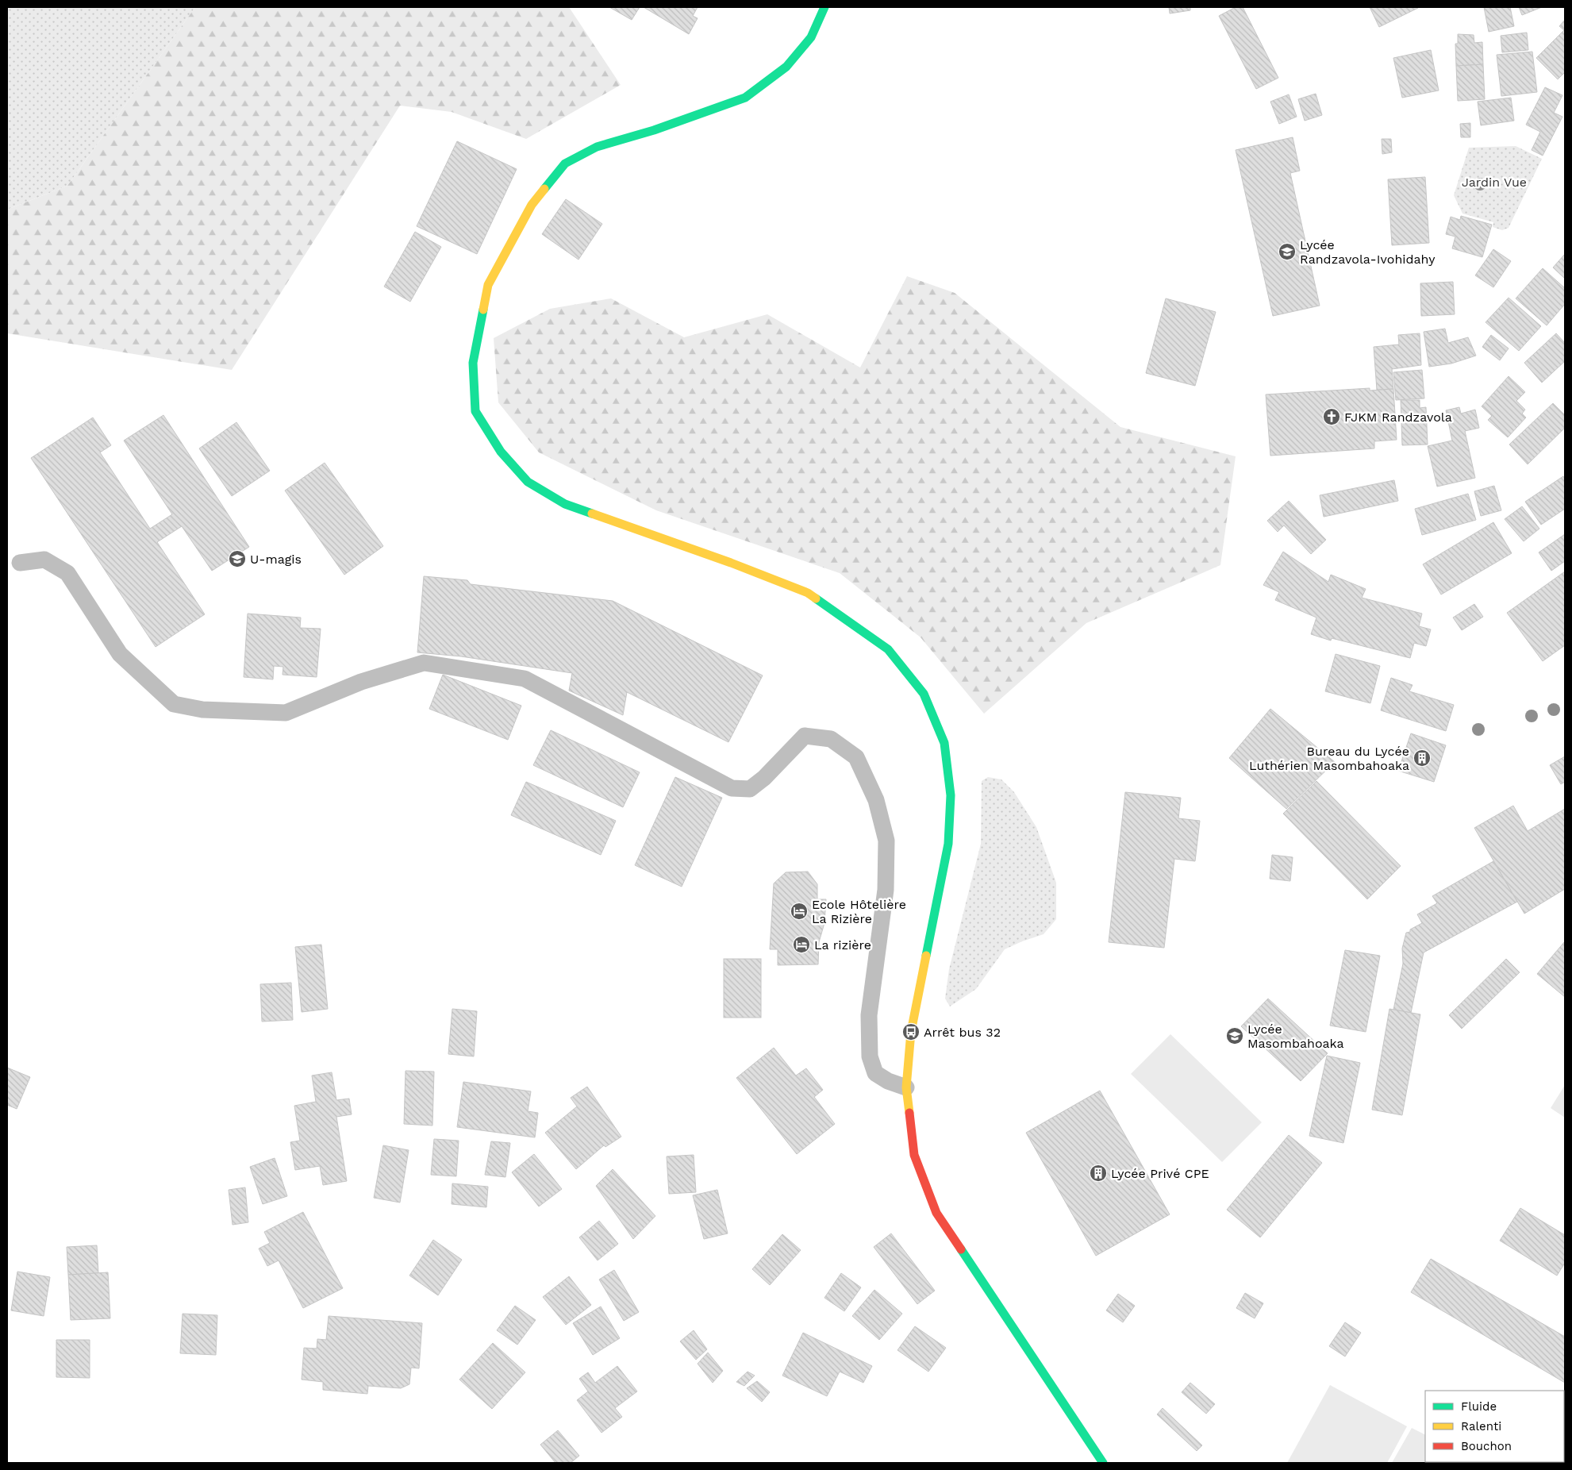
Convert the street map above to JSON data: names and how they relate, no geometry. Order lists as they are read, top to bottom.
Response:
{
  "parks": ["Jardin Vue"],
  "places": {
    "school or university": ["Lycée Randzavola-Ivohidahy", "U-magis", "Lycée Masombahoaka"],
    "church": ["FJKM Randzavola"],
    "building": ["Bureau du Lycée Luthérien Masombahoaka", "Lycée Privé CPE"],
    "hotel": ["Ecole Hôtelière La Rizière", "La rizière"],
    "bus stop": ["Arrêt bus 32"]
  },
  "legend": ["Fluide", "Ralenti", "Bouchon"]
}
